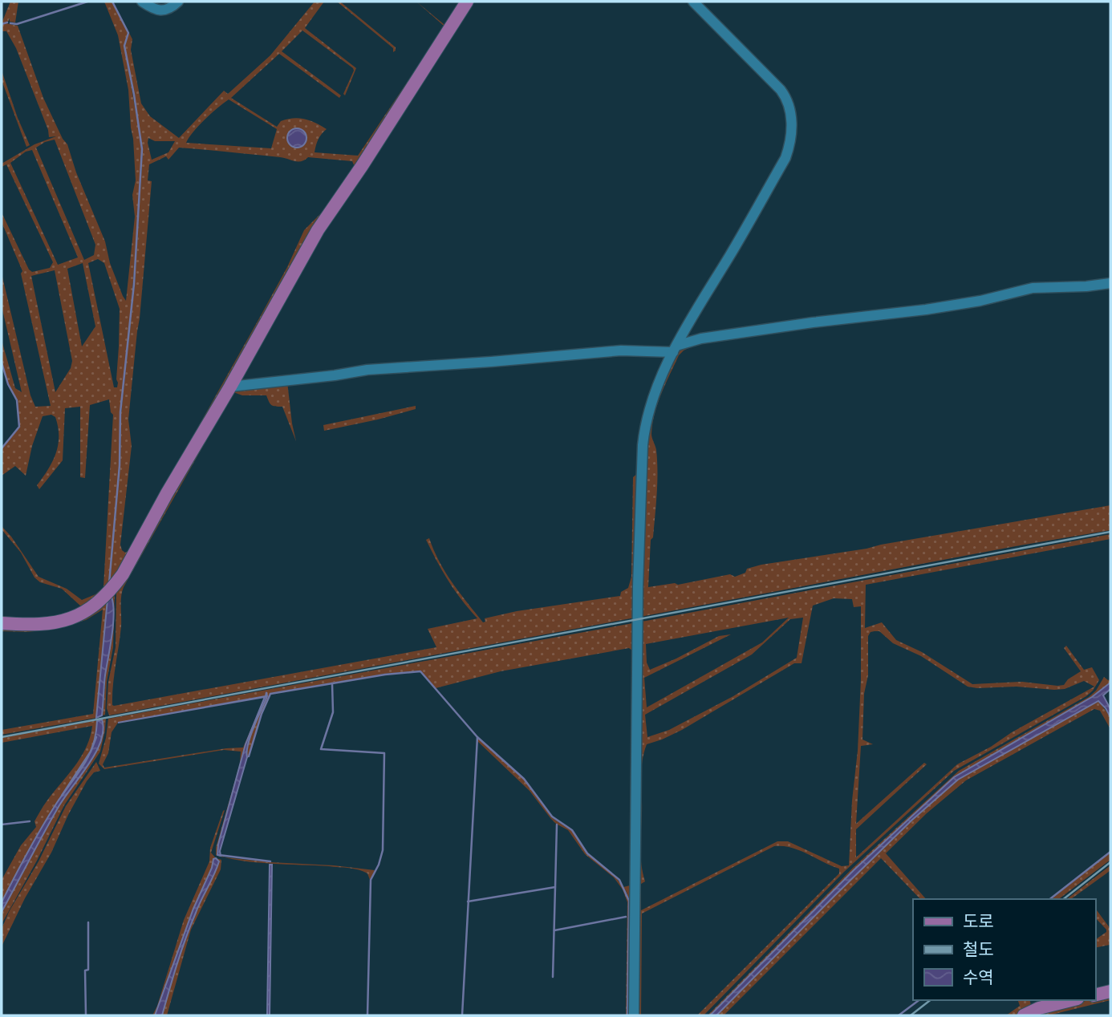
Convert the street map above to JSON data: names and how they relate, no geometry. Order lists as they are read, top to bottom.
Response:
{
  "legend": ["도로", "철도", "수역"]
}
